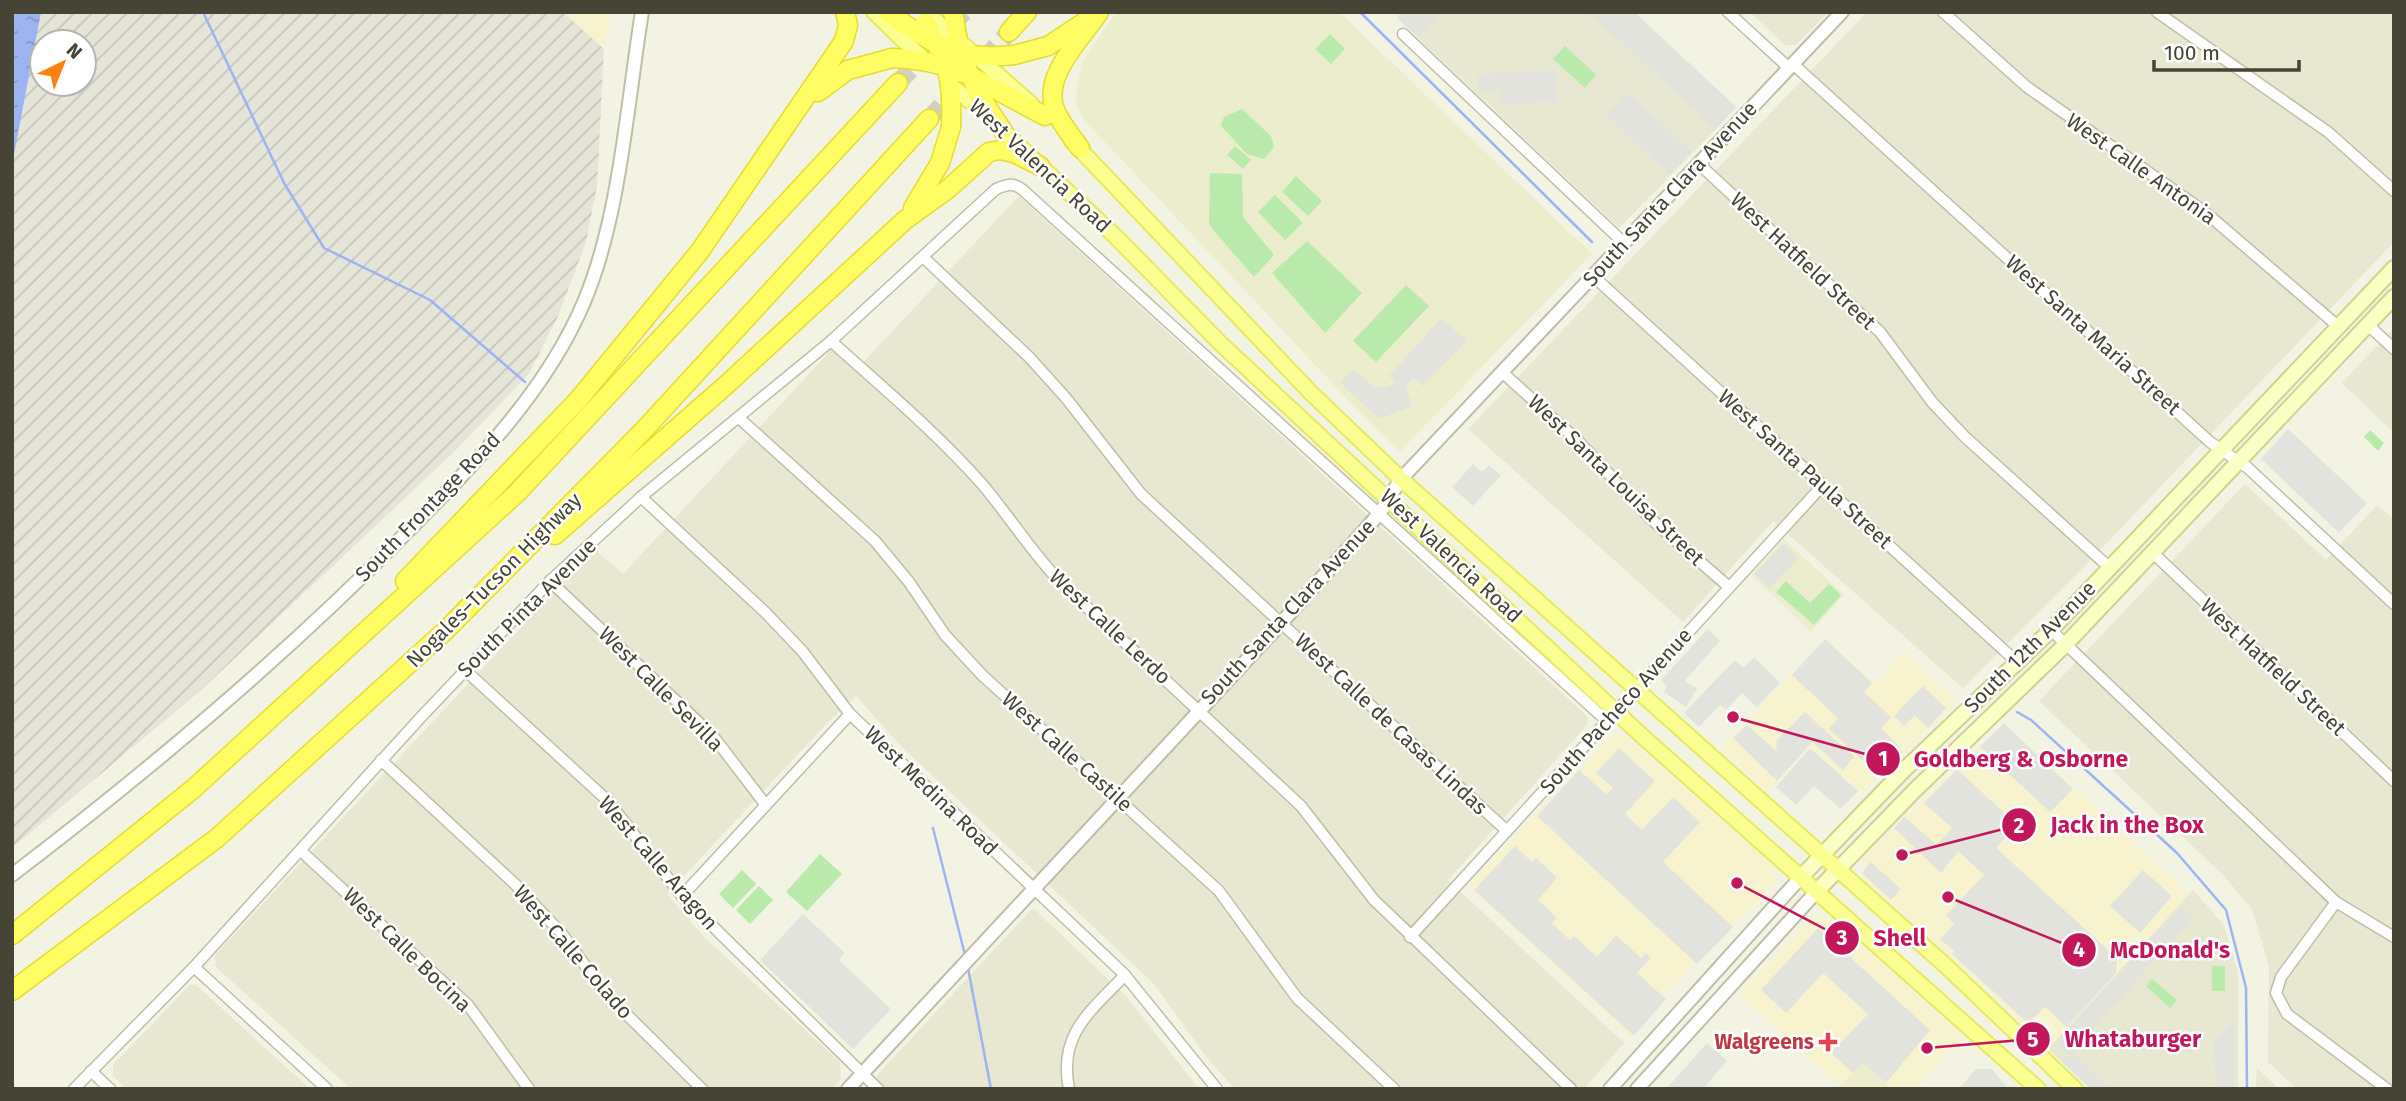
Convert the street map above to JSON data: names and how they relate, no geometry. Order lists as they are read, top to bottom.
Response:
{
  "streets": {
    "highway": ["Nogales–Tucson Highway"],
    "main road": ["West Valencia Road", "South 12th Avenue"],
    "street": [
      "West Calle Antonia",
      "South Santa Clara Avenue",
      "West Hatfield Street",
      "West Santa Maria Street",
      "West Santa Paula Street",
      "West Santa Louisa Street",
      "South Frontage Road",
      "South Pinta Avenue",
      "West Calle Lerdo",
      "West Calle Sevilla",
      "South Pacheco Avenue",
      "West Calle de Casas Lindas",
      "West Calle Castile",
      "West Medina Road",
      "West Calle Aragon",
      "West Calle Bocina",
      "West Calle Colado"
    ]
  },
  "crossings": [
    ["West Valencia Road", "South Santa Clara Avenue"],
    ["West Valencia Road", "South Pinta Avenue"],
    ["West Valencia Road", "South 12th Avenue"],
    ["West Valencia Road", "South Pacheco Avenue"],
    ["West Calle Antonia", "South 12th Avenue"],
    ["South Santa Clara Avenue", "West Hatfield Street"],
    ["South Santa Clara Avenue", "West Santa Maria Street"],
    ["South Santa Clara Avenue", "West Santa Paula Street"],
    ["South Santa Clara Avenue", "West Santa Louisa Street"],
    ["South Santa Clara Avenue", "West Calle Lerdo"],
    ["South Santa Clara Avenue", "West Calle de Casas Lindas"],
    ["South Santa Clara Avenue", "West Calle Castile"],
    ["South Santa Clara Avenue", "West Medina Road"],
    ["South Santa Clara Avenue", "West Calle Aragon"],
    ["West Hatfield Street", "South 12th Avenue"],
    ["West Santa Maria Street", "South 12th Avenue"],
    ["West Santa Paula Street", "South 12th Avenue"],
    ["West Santa Paula Street", "South Pacheco Avenue"],
    ["West Santa Louisa Street", "South Pacheco Avenue"],
    ["South Pinta Avenue", "West Calle Lerdo"],
    ["South Pinta Avenue", "West Calle Sevilla"],
    ["South Pinta Avenue", "West Calle de Casas Lindas"],
    ["South Pinta Avenue", "West Calle Castile"],
    ["South Pinta Avenue", "West Medina Road"],
    ["South Pinta Avenue", "West Calle Aragon"],
    ["South Pinta Avenue", "West Calle Bocina"],
    ["South Pinta Avenue", "West Calle Colado"],
    ["West Calle Lerdo", "South Pacheco Avenue"],
    ["South Pacheco Avenue", "West Calle de Casas Lindas"]
  ],
  "places": {
    "other": [
      "Goldberg & Osborne",
      "Jack in the Box",
      "Shell",
      "McDonald's",
      "Whataburger"
    ],
    "health": ["Walgreens"]
  },
  "scale_bar": "100 m",
  "north": "top right"
}
